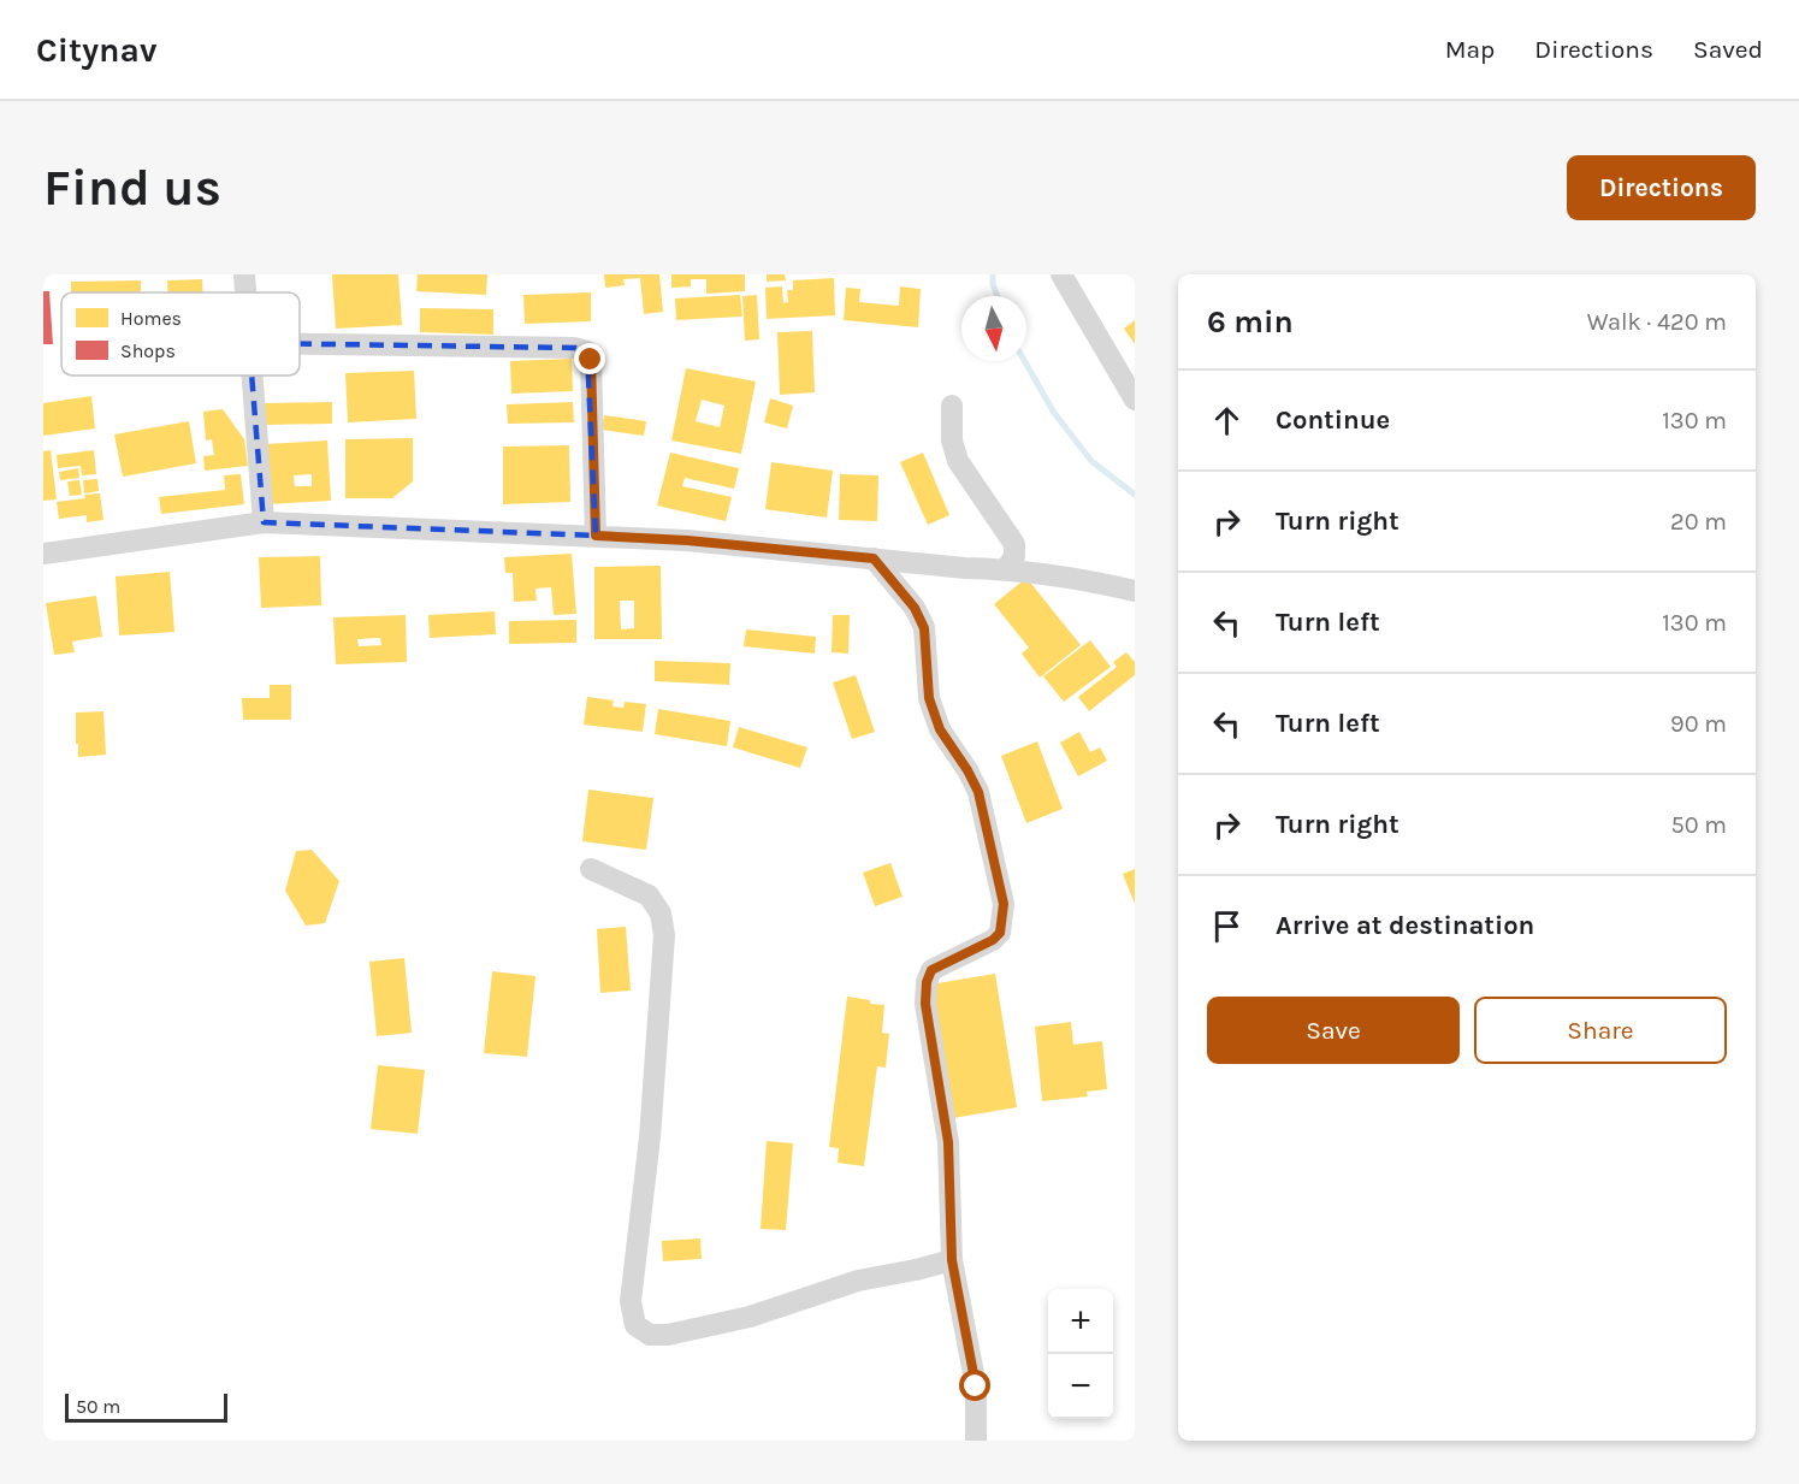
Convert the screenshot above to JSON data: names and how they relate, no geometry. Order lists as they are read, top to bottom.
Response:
{
  "legend": ["Homes", "Shops"],
  "scale_bar": "50 m",
  "north": "bottom",
  "page": {
    "header": "Citynav",
    "nav": ["Map", "Directions", "Saved"],
    "buttons": [
      "Directions",
      ["Save", "Share"]
    ],
    "title": "Find us",
    "heading": ["6 min", "Walk · 420 m"],
    "list": [
      ["Continue", "130 m"],
      ["Turn right", "20 m"],
      ["Turn left", "130 m"],
      ["Turn left", "90 m"],
      ["Turn right", "50 m"],
      "Arrive at destination"
    ],
    "map_buttons": ["+", "−"],
    "scale": "50 m"
  }
}
